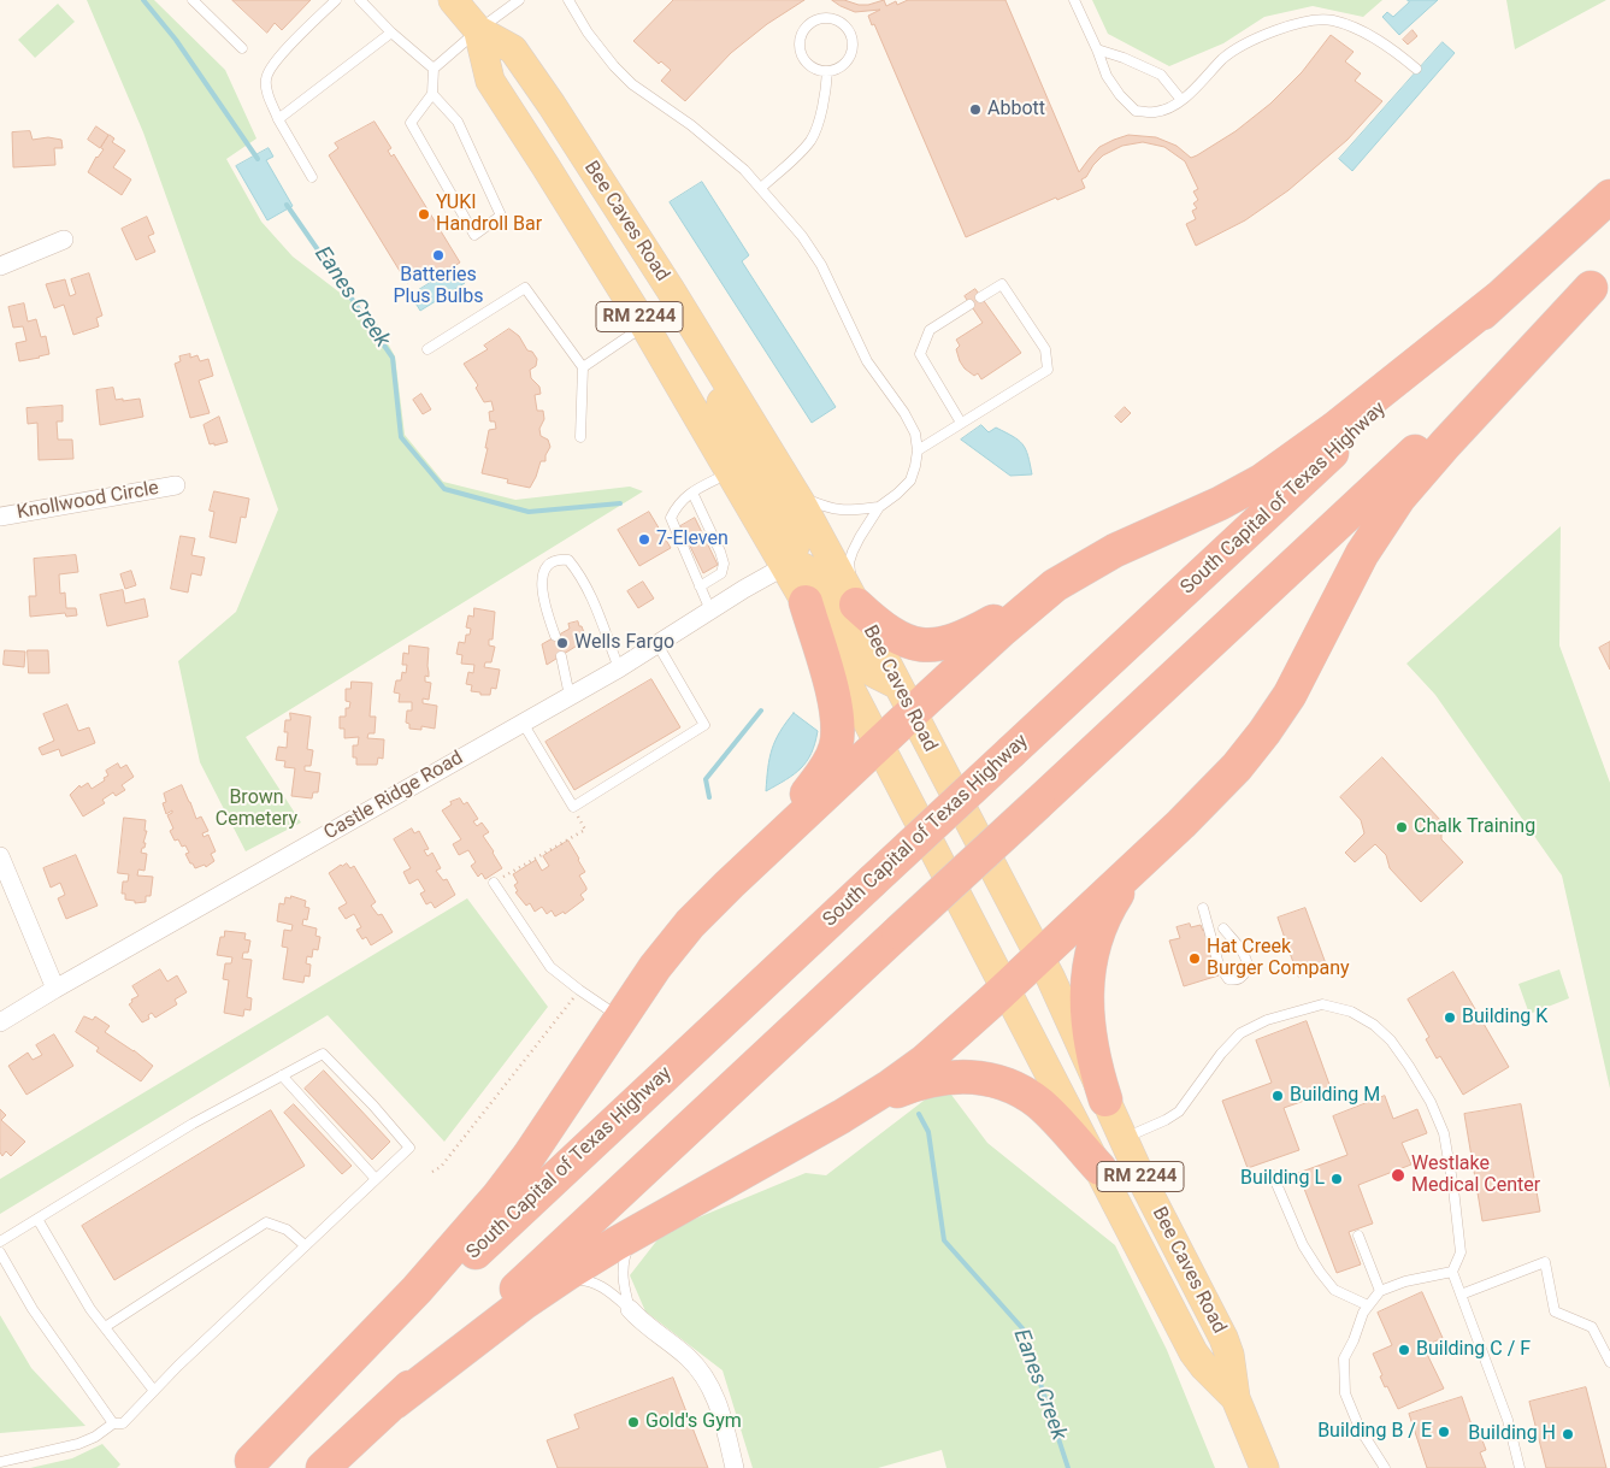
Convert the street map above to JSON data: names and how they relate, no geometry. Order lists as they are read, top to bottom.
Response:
{
  "streets": {
    "highway": ["South Capital of Texas Highway"],
    "main road": ["Bee Caves Road", "RM 2244"],
    "street": ["Knollwood Circle", "Castle Ridge Road"]
  },
  "crossings": [
    ["Bee Caves Road", "Castle Ridge Road"]
  ],
  "water": ["Eanes Creek"],
  "parks": ["Brown Cemetery"],
  "places": [
    "Abbott",
    "YUKI Handroll Bar",
    "Batteries Plus Bulbs",
    "7-Eleven",
    "Wells Fargo",
    "Chalk Training",
    "Hat Creek Burger Company",
    "Building K",
    "Building M",
    "Westlake Medical Center",
    "Building L",
    "Building C / F",
    "Gold's Gym",
    "Building B / E",
    "Building H"
  ]
}
